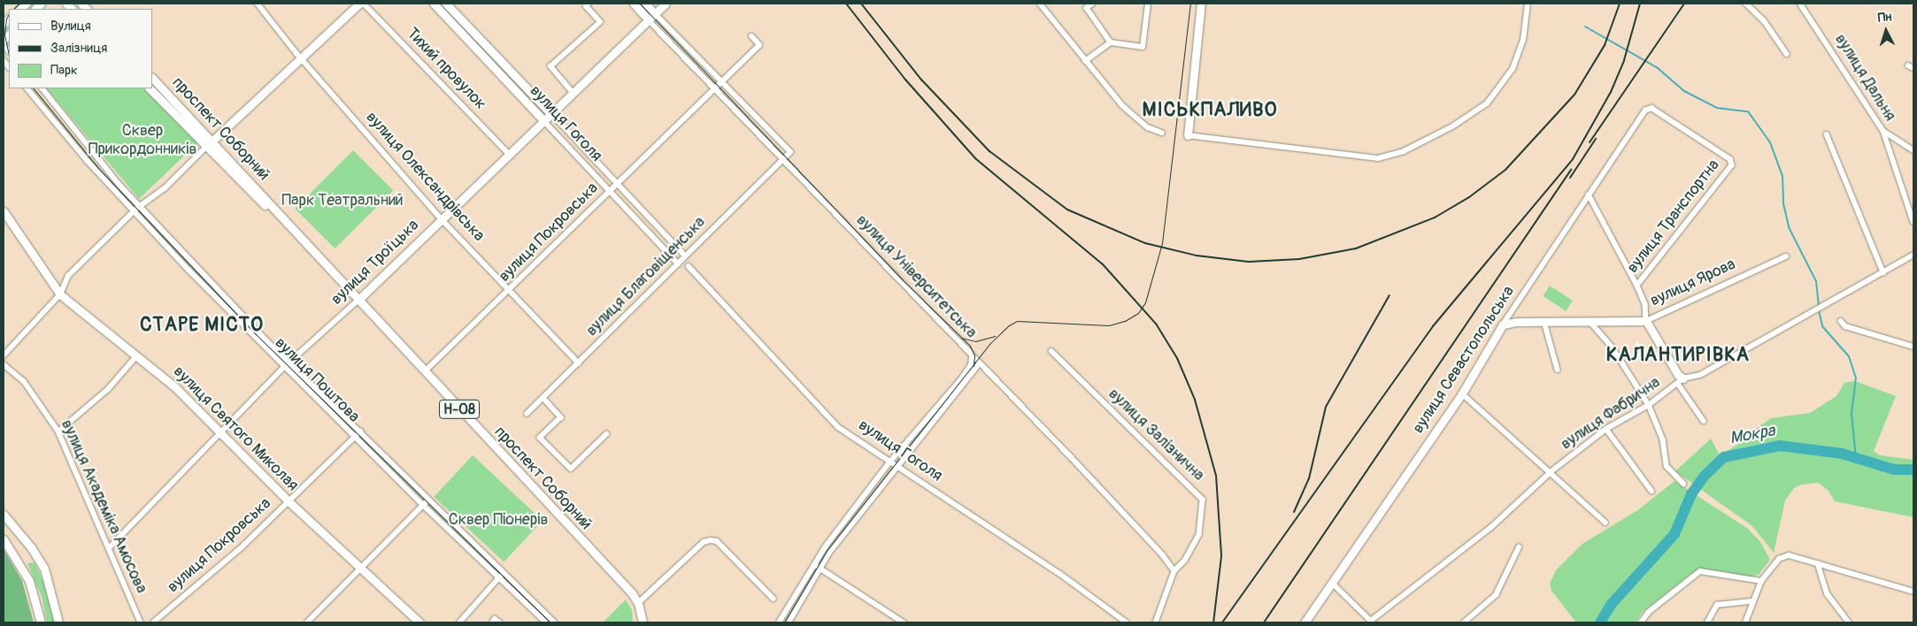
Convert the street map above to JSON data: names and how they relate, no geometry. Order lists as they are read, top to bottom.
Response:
{
  "streets": {
    "street": [
      "Тихий провулок",
      "вулиця Дальня",
      "вулиця Гоголя",
      "проспект Соборний",
      "вулиця Олександрівська",
      "вулиця Транспортна",
      "вулиця Покровська",
      "вулиця Троїцька",
      "вулиця Благовіщенська",
      "вулиця Університетська",
      "вулиця Ярова",
      "вулиця Севастопольська",
      "вулиця Поштова",
      "Н-08",
      "вулиця Фабрична",
      "вулиця Святого Миколая",
      "вулиця Залізнична",
      "вулиця Академіка Амосова"
    ]
  },
  "crossings": [
    ["Тихий провулок", "вулиця Троїцька"],
    ["вулиця Гоголя", "вулиця Покровська"],
    ["вулиця Гоголя", "вулиця Троїцька"],
    ["вулиця Гоголя", "вулиця Благовіщенська"],
    ["проспект Соборний", "вулиця Покровська"],
    ["проспект Соборний", "вулиця Троїцька"],
    ["вулиця Олександрівська", "вулиця Покровська"],
    ["вулиця Олександрівська", "вулиця Троїцька"],
    ["вулиця Олександрівська", "вулиця Благовіщенська"],
    ["вулиця Транспортна", "вулиця Севастопольська"],
    ["вулиця Покровська", "вулиця Благовіщенська"],
    ["вулиця Покровська", "вулиця Університетська"],
    ["вулиця Покровська", "вулиця Поштова"],
    ["вулиця Покровська", "вулиця Святого Миколая"],
    ["вулиця Троїцька", "вулиця Університетська"],
    ["вулиця Троїцька", "вулиця Поштова"],
    ["вулиця Троїцька", "вулиця Святого Миколая"],
    ["вулиця Троїцька", "вулиця Академіка Амосова"],
    ["вулиця Благовіщенська", "вулиця Університетська"],
    ["вулиця Університетська", "вулиця Залізнична"],
    ["вулиця Ярова", "вулиця Севастопольська"]
  ],
  "districts": ["МІСЬКПАЛИВО", "СТАРЕ МІСТО", "КАЛАНТИРІВКА"],
  "water": ["Мокра"],
  "parks": ["Сквер Прикордонників", "Парк Театральний", "Сквер Піонерів"],
  "legend": ["Вулиця", "Залізниця", "Парк"],
  "north": "top"
}
